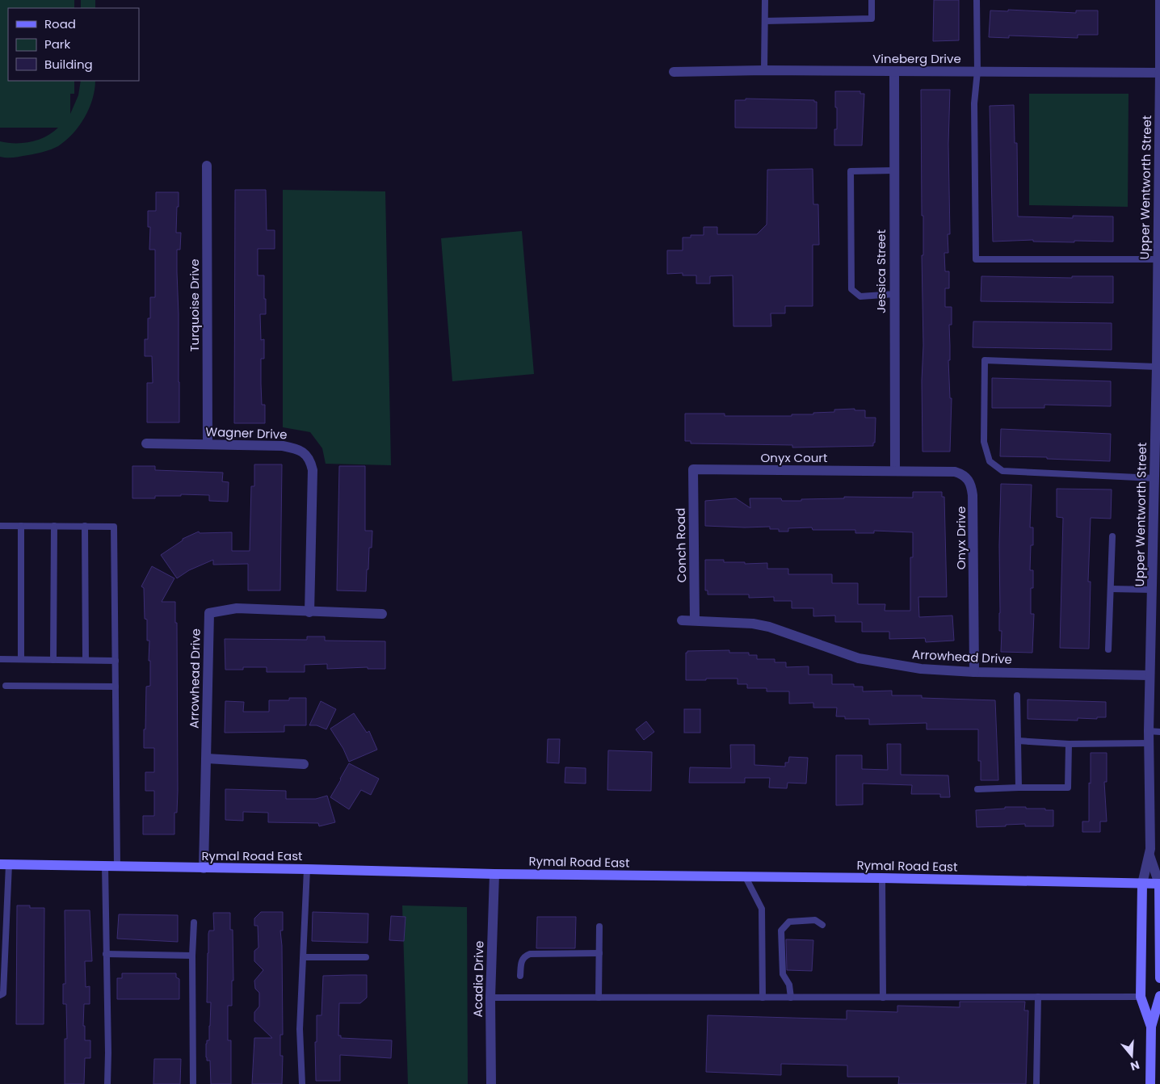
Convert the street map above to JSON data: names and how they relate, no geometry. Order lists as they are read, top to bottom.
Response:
{
  "streets": {
    "main road": ["Upper Wentworth Street", "Rymal Road East"],
    "street": [
      "Vineberg Drive",
      "Jessica Street",
      "Turquoise Drive",
      "Wagner Drive",
      "Onyx Court",
      "Onyx Drive",
      "Conch Road",
      "Arrowhead Drive",
      "Acadia Drive"
    ]
  },
  "crossings": [
    ["Vineberg Drive", "Upper Wentworth Street"],
    ["Vineberg Drive", "Jessica Street"],
    ["Upper Wentworth Street", "Arrowhead Drive"],
    ["Upper Wentworth Street", "Rymal Road East"],
    ["Jessica Street", "Onyx Court"],
    ["Jessica Street", "Onyx Drive"],
    ["Turquoise Drive", "Wagner Drive"],
    ["Wagner Drive", "Arrowhead Drive"],
    ["Onyx Court", "Onyx Drive"],
    ["Onyx Court", "Conch Road"],
    ["Onyx Drive", "Arrowhead Drive"],
    ["Conch Road", "Arrowhead Drive"],
    ["Arrowhead Drive", "Rymal Road East"],
    ["Rymal Road East", "Acadia Drive"]
  ],
  "legend": ["Road", "Park", "Building"],
  "north": "bottom"
}
